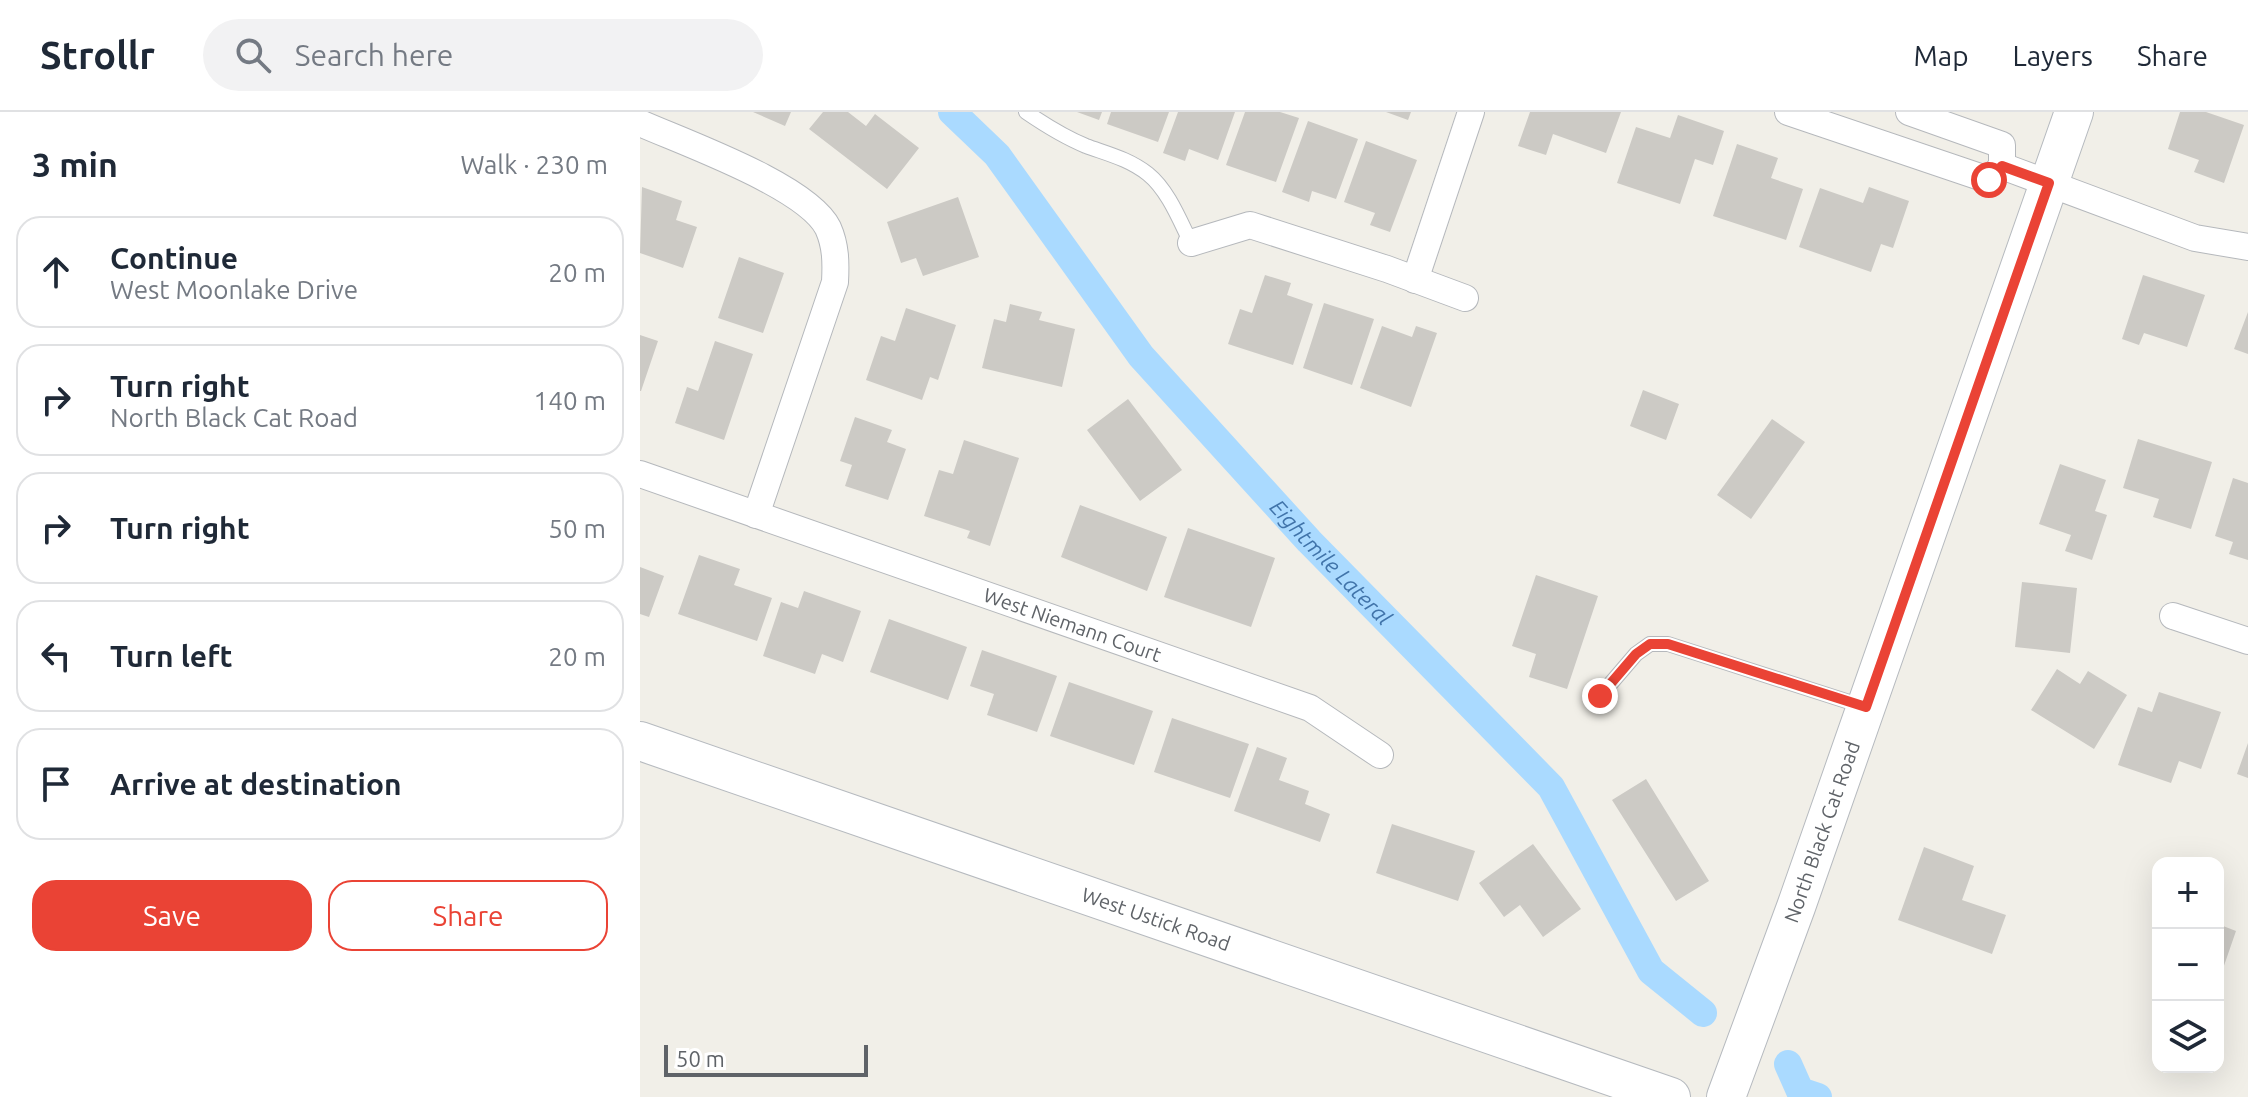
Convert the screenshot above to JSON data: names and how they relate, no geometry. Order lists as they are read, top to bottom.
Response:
{
  "streets": {
    "main road": ["North Black Cat Road", "West Ustick Road"],
    "street": ["West Niemann Court"]
  },
  "water": ["Eightmile Lateral"],
  "scale_bar": "50 m",
  "page": {
    "header": "Strollr",
    "search": "Search here",
    "nav": ["Map", "Layers", "Share"],
    "heading": ["3 min", "Walk · 230 m"],
    "list": [
      ["Continue", "West Moonlake Drive", "20 m"],
      ["Turn right", "North Black Cat Road", "140 m"],
      ["Turn right", "50 m"],
      ["Turn left", "20 m"],
      "Arrive at destination"
    ],
    "buttons": ["Save", "Share"],
    "map_buttons": ["+", "−"],
    "scale": "50 m"
  }
}
